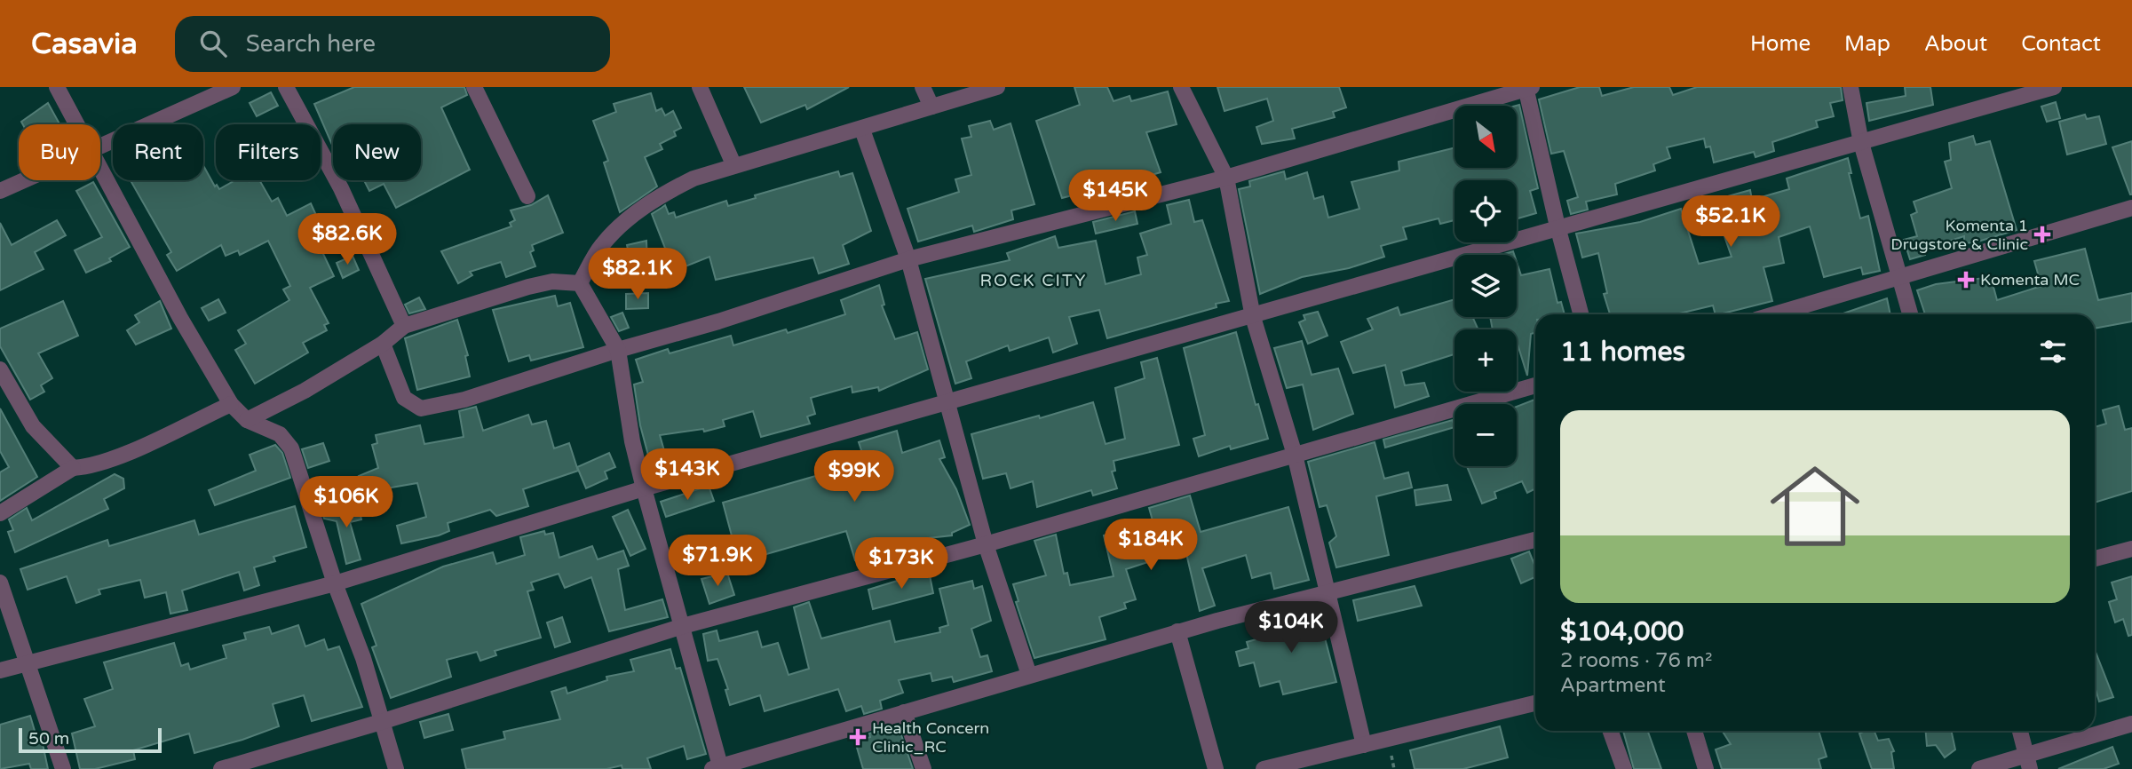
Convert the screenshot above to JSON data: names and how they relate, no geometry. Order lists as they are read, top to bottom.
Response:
{
  "districts": ["ROCK CITY"],
  "places": {
    "health": ["Komenta 1 Drugstore & Clinic", "Komenta MC", "Health Concern Clinic_RC"]
  },
  "scale_bar": "50 m",
  "north": "bottom right",
  "page": {
    "header": "Casavia",
    "search": "Search here",
    "nav": [
      "Home",
      "Map",
      "About",
      "Contact"
    ],
    "map_buttons": ["+", "−"],
    "chip": [
      "Buy",
      "Rent",
      "Filters",
      "New"
    ],
    "price": [
      "$145K",
      "$52.1K",
      "$82.6K",
      "$82.1K",
      "$143K",
      "$99K",
      "$106K",
      "$184K",
      "$71.9K",
      "$173K",
      "$104K"
    ],
    "heading": "11 homes",
    "list": [
      {
        "name": "$104,000",
        "note": "2 rooms · 76 m² · Apartment"
      }
    ],
    "scale": "50 m"
  }
}
